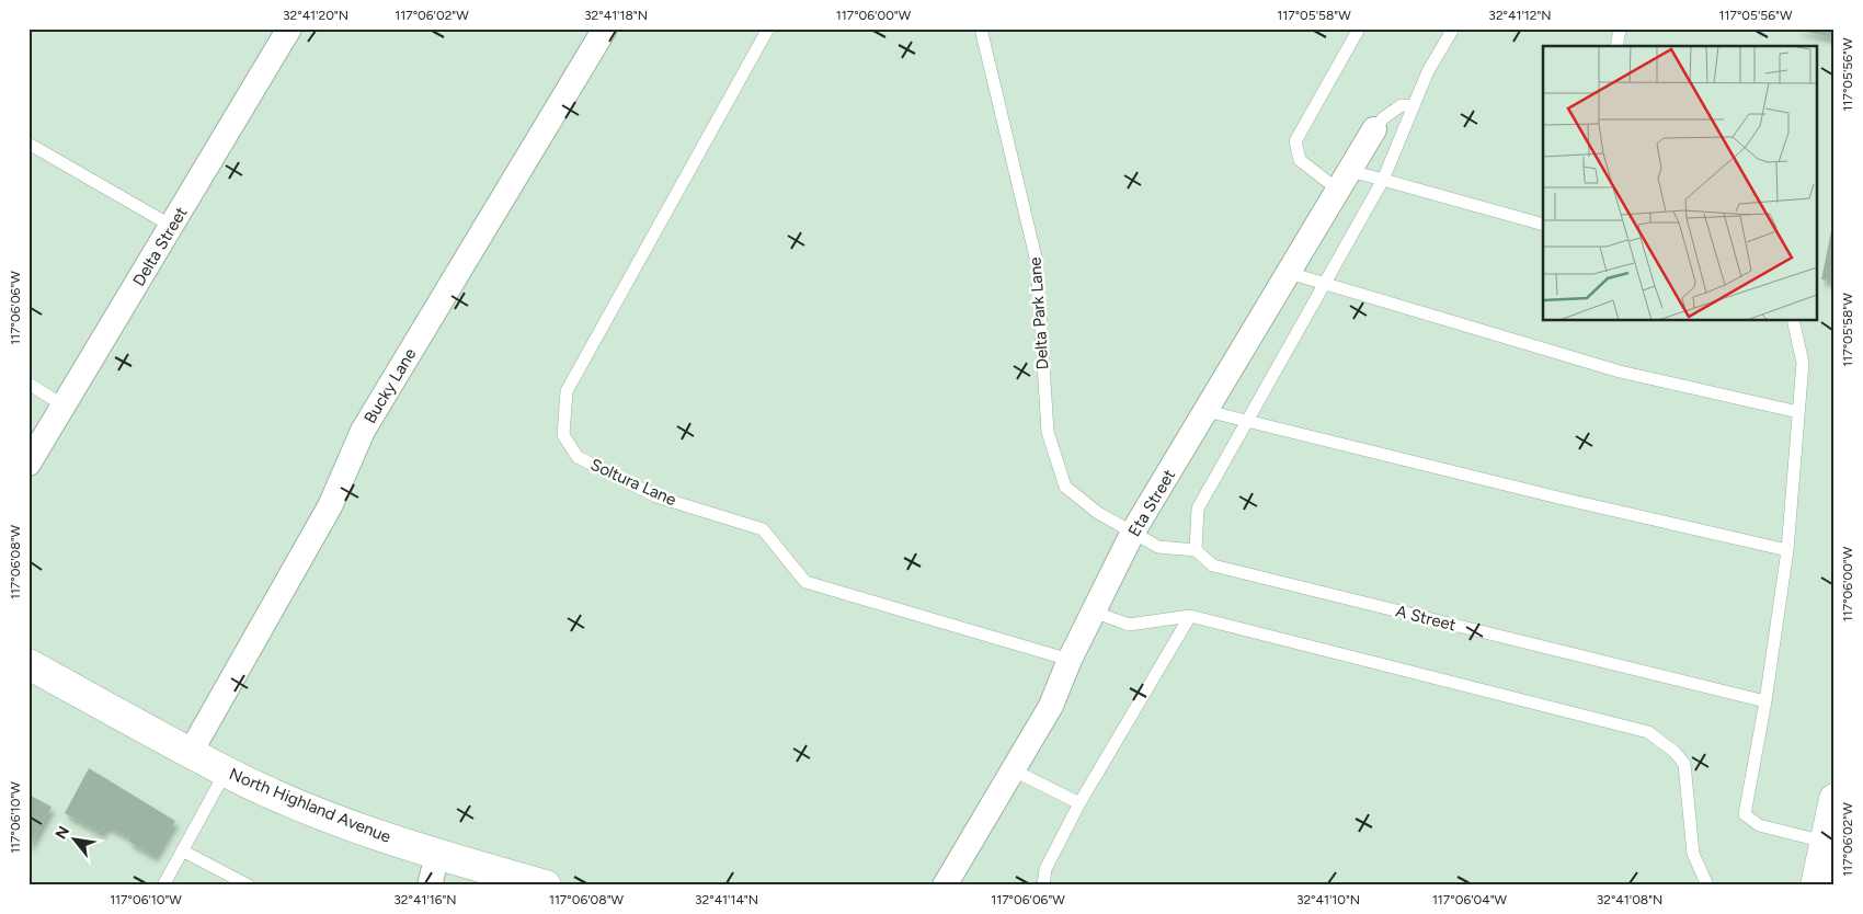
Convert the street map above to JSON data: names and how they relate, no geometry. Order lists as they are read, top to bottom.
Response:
{
  "streets": {
    "main road": ["North Highland Avenue"],
    "street": ["Delta Street", "Bucky Lane", "Eta Street"],
    "lane": ["Delta Park Lane", "Soltura Lane", "A Street"]
  },
  "crossings": [
    ["Delta Park Lane", "Eta Street"],
    ["Delta Park Lane", "A Street"],
    ["Bucky Lane", "North Highland Avenue"],
    ["Soltura Lane", "Eta Street"]
  ],
  "north": "top left",
  "coordinates": [
    "32°41'20\"N",
    "117°06'02\"W",
    "32°41'18\"N",
    "117°06'00\"W",
    "117°05'58\"W",
    "32°41'12\"N",
    "117°05'56\"W",
    "117°06'06\"W",
    "117°06'08\"W",
    "117°06'10\"W",
    "32°41'16\"N",
    "32°41'14\"N",
    "32°41'10\"N",
    "117°06'04\"W",
    "32°41'08\"N"
  ]
}
